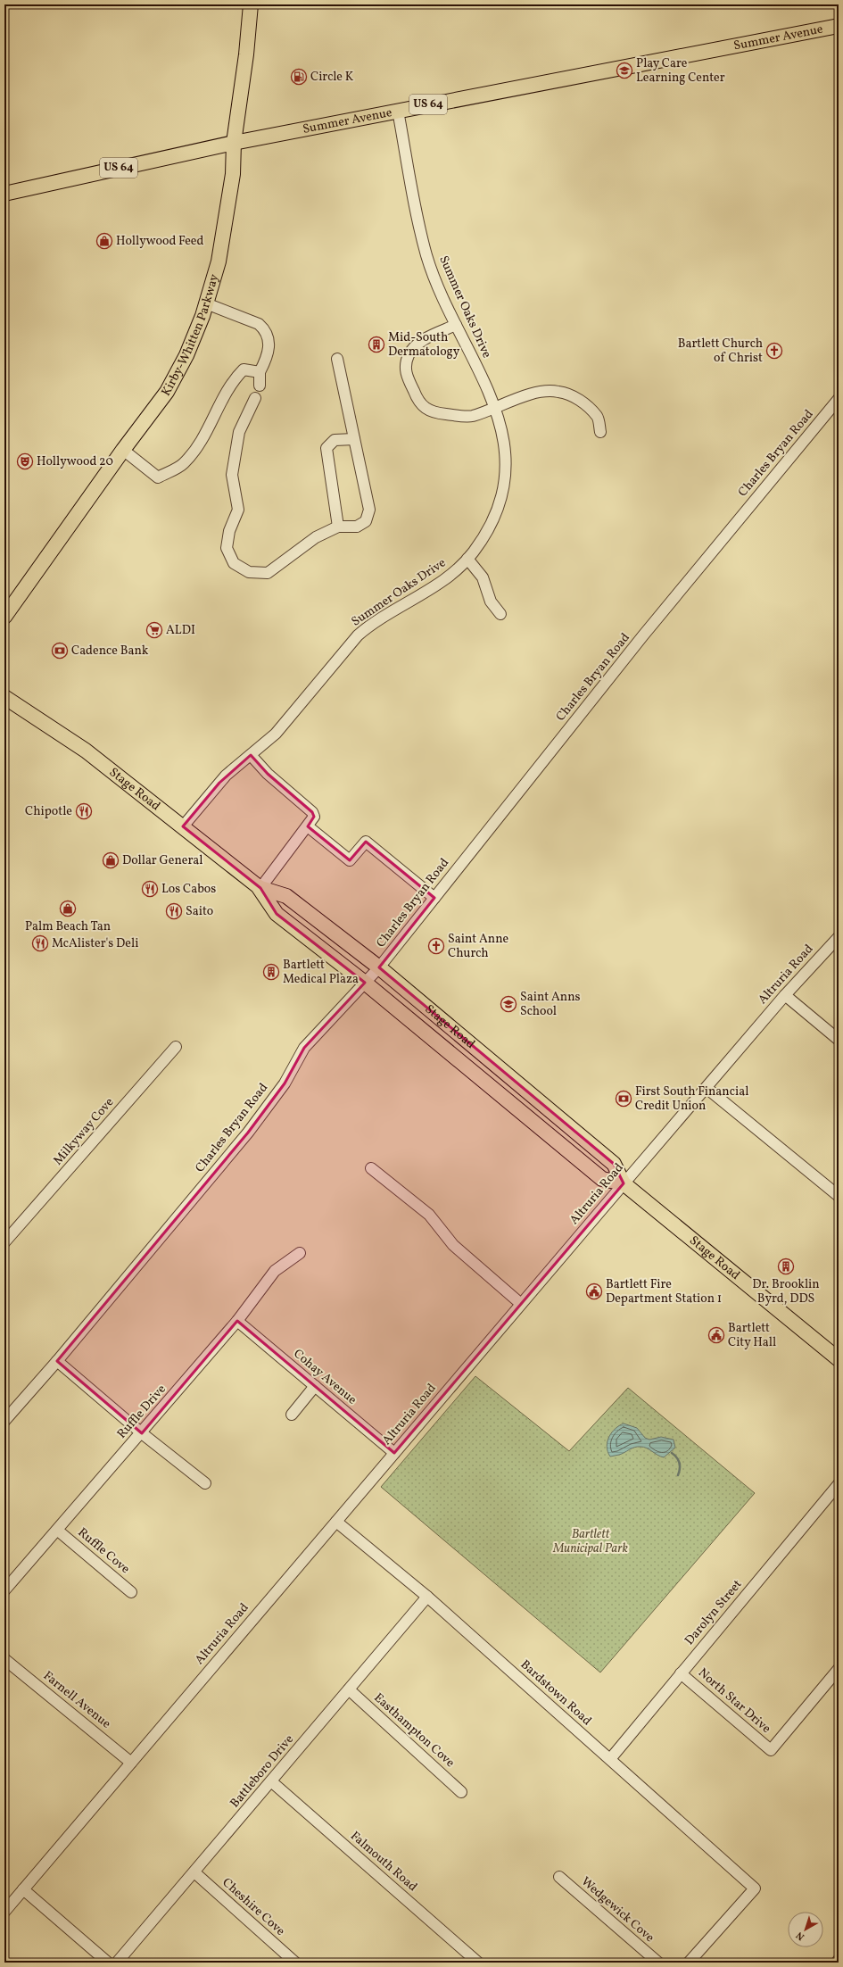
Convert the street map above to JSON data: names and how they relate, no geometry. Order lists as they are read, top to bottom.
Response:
{
  "streets": {
    "main road": [
      "Summer Avenue",
      "US 64",
      "Kirby-Whitten Parkway",
      "Stage Road"
    ],
    "street": [
      "Summer Oaks Drive",
      "Charles Bryan Road",
      "Altruria Road",
      "Milkyway Cove",
      "Cohay Avenue",
      "Ruffle Drive",
      "Ruffle Cove",
      "Darolyn Street",
      "Bardstown Road",
      "Farnell Avenue",
      "North Star Drive",
      "Easthampton Cove",
      "Battleboro Drive",
      "Falmouth Road",
      "Cheshire Cove",
      "Wedgewick Cove"
    ]
  },
  "crossings": [
    ["Summer Avenue", "Summer Oaks Drive"],
    ["Summer Avenue", "Kirby-Whitten Parkway"],
    ["Summer Oaks Drive", "Stage Road"],
    ["Charles Bryan Road", "Stage Road"],
    ["Stage Road", "Altruria Road"],
    ["Altruria Road", "Cohay Avenue"],
    ["Altruria Road", "Bardstown Road"],
    ["Altruria Road", "Farnell Avenue"],
    ["Cohay Avenue", "Ruffle Drive"],
    ["Ruffle Drive", "Ruffle Cove"],
    ["Darolyn Street", "Bardstown Road"],
    ["Darolyn Street", "North Star Drive"],
    ["Bardstown Road", "Battleboro Drive"],
    ["Easthampton Cove", "Battleboro Drive"],
    ["Battleboro Drive", "Falmouth Road"],
    ["Battleboro Drive", "Cheshire Cove"]
  ],
  "parks": ["Bartlett Municipal Park"],
  "places": {
    "school or university": ["Play Care Learning Center", "Saint Anns School"],
    "fuel station": ["Circle K"],
    "shop": ["Hollywood Feed", "Dollar General", "Palm Beach Tan"],
    "building": ["Mid-South Dermatology", "Bartlett Medical Plaza", "Dr. Brooklin Byrd, DDS"],
    "church": ["Bartlett Church of Christ", "Saint Anne Church"],
    "theatre": ["Hollywood 20"],
    "supermarket": ["ALDI"],
    "bank": ["Cadence Bank", "First South Financial Credit Union"],
    "restaurant": [
      "Chipotle",
      "Los Cabos",
      "Saito",
      "McAlister's Deli"
    ],
    "public building": ["Bartlett Fire Department Station 1", "Bartlett City Hall"]
  },
  "north": "bottom left"
}
